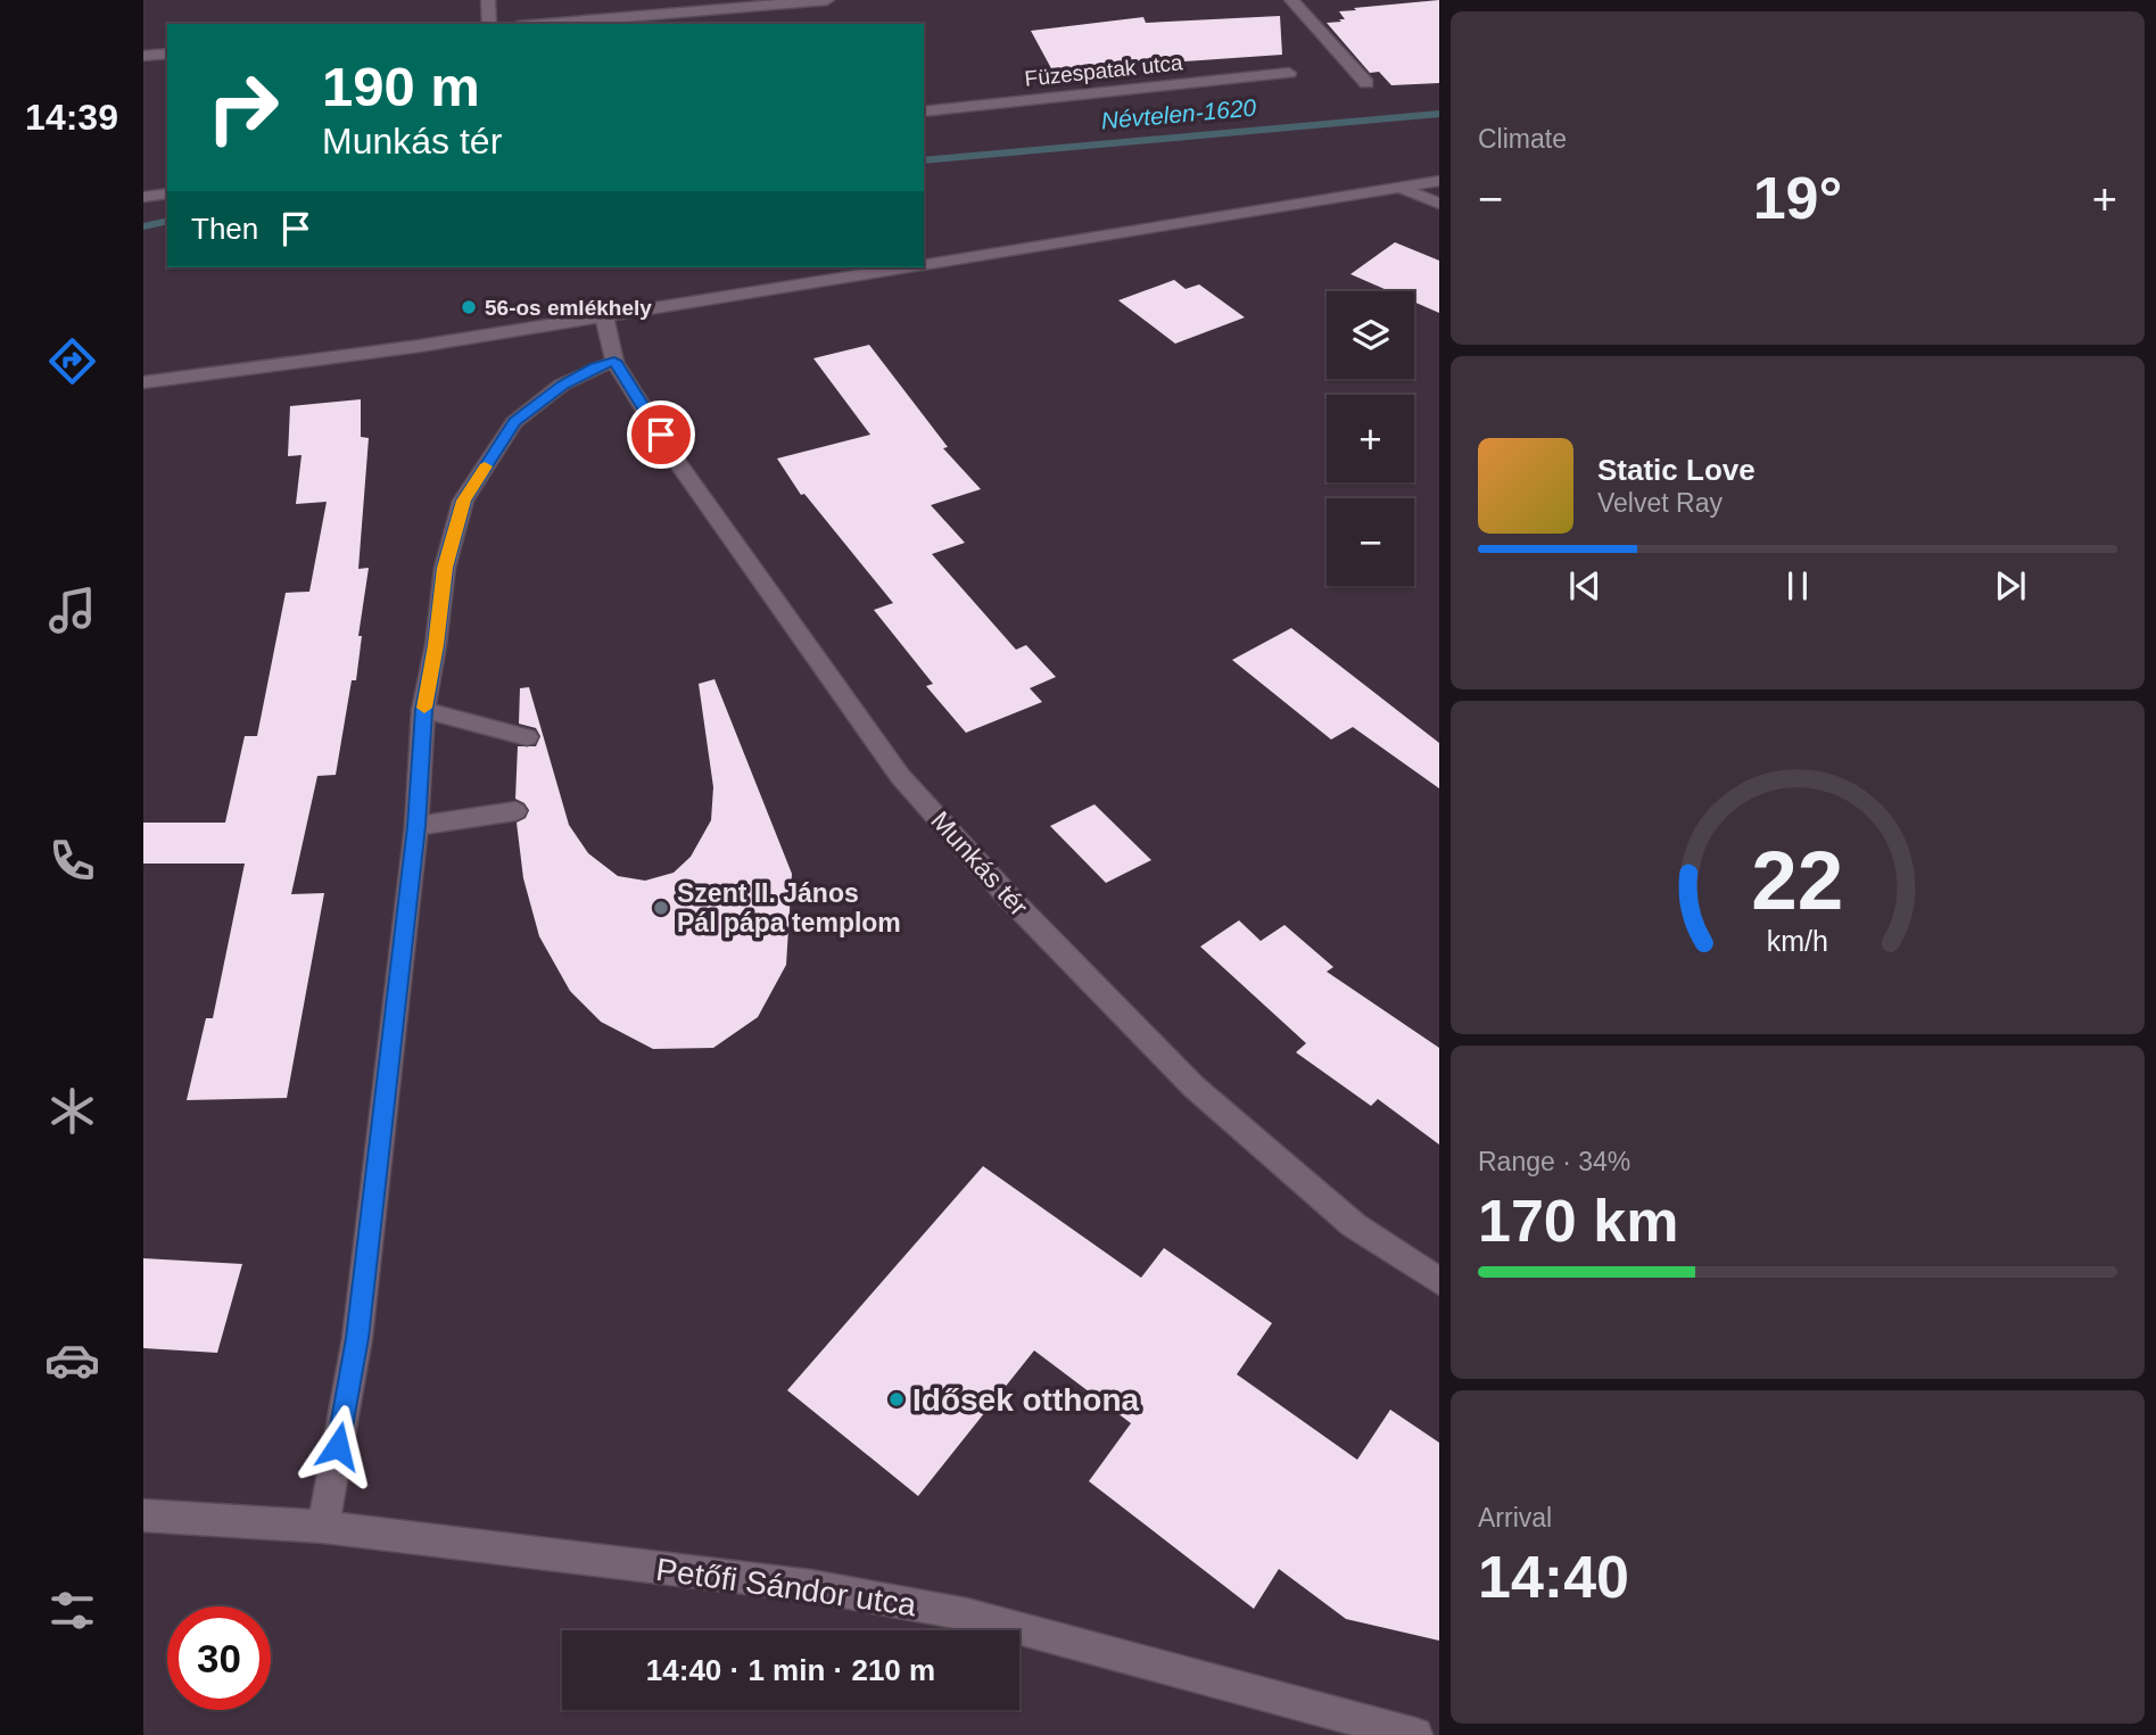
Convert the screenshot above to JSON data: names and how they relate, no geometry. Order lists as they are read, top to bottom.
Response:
{
  "streets": {
    "street": ["Füzespatak utca", "Munkás tér", "Petőfi Sándor utca"]
  },
  "water": ["Névtelen-1620"],
  "places": ["56-os emlékhely", "Szent II. János Pál pápa templom", "Idősek otthona"],
  "page": {
    "tabs": "14:39",
    "tile": [
      "Climate",
      ["Range · 34%", "170 km"],
      ["Arrival", "14:40"]
    ],
    "turn": ["190 m", "Munkás tér"],
    "heat": ["−", "19°", "+"],
    "then": "Then",
    "map_buttons": ["+", "−"],
    "song": ["Static Love", "Velvet Ray"],
    "limit": "30",
    "trip": "14:40 · 1 min · 210 m",
    "gauge": ["22", "km/h"]
  }
}
